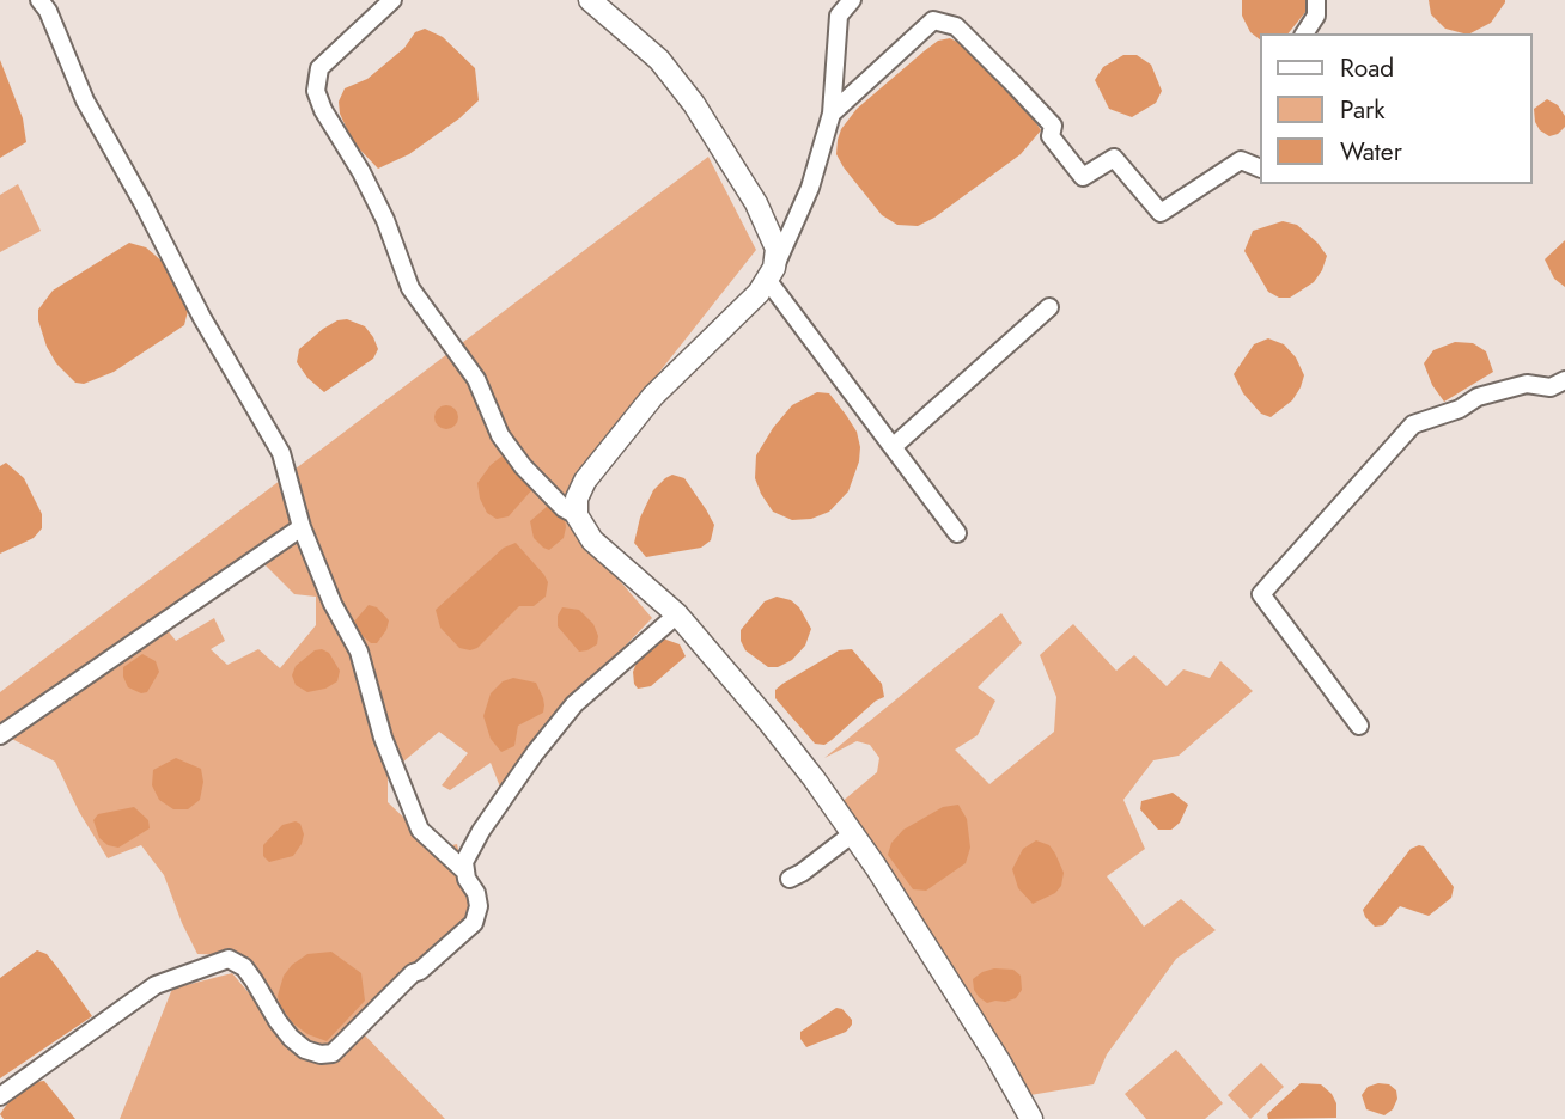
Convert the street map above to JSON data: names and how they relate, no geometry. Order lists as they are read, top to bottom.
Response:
{
  "legend": ["Road", "Park", "Water"]
}
